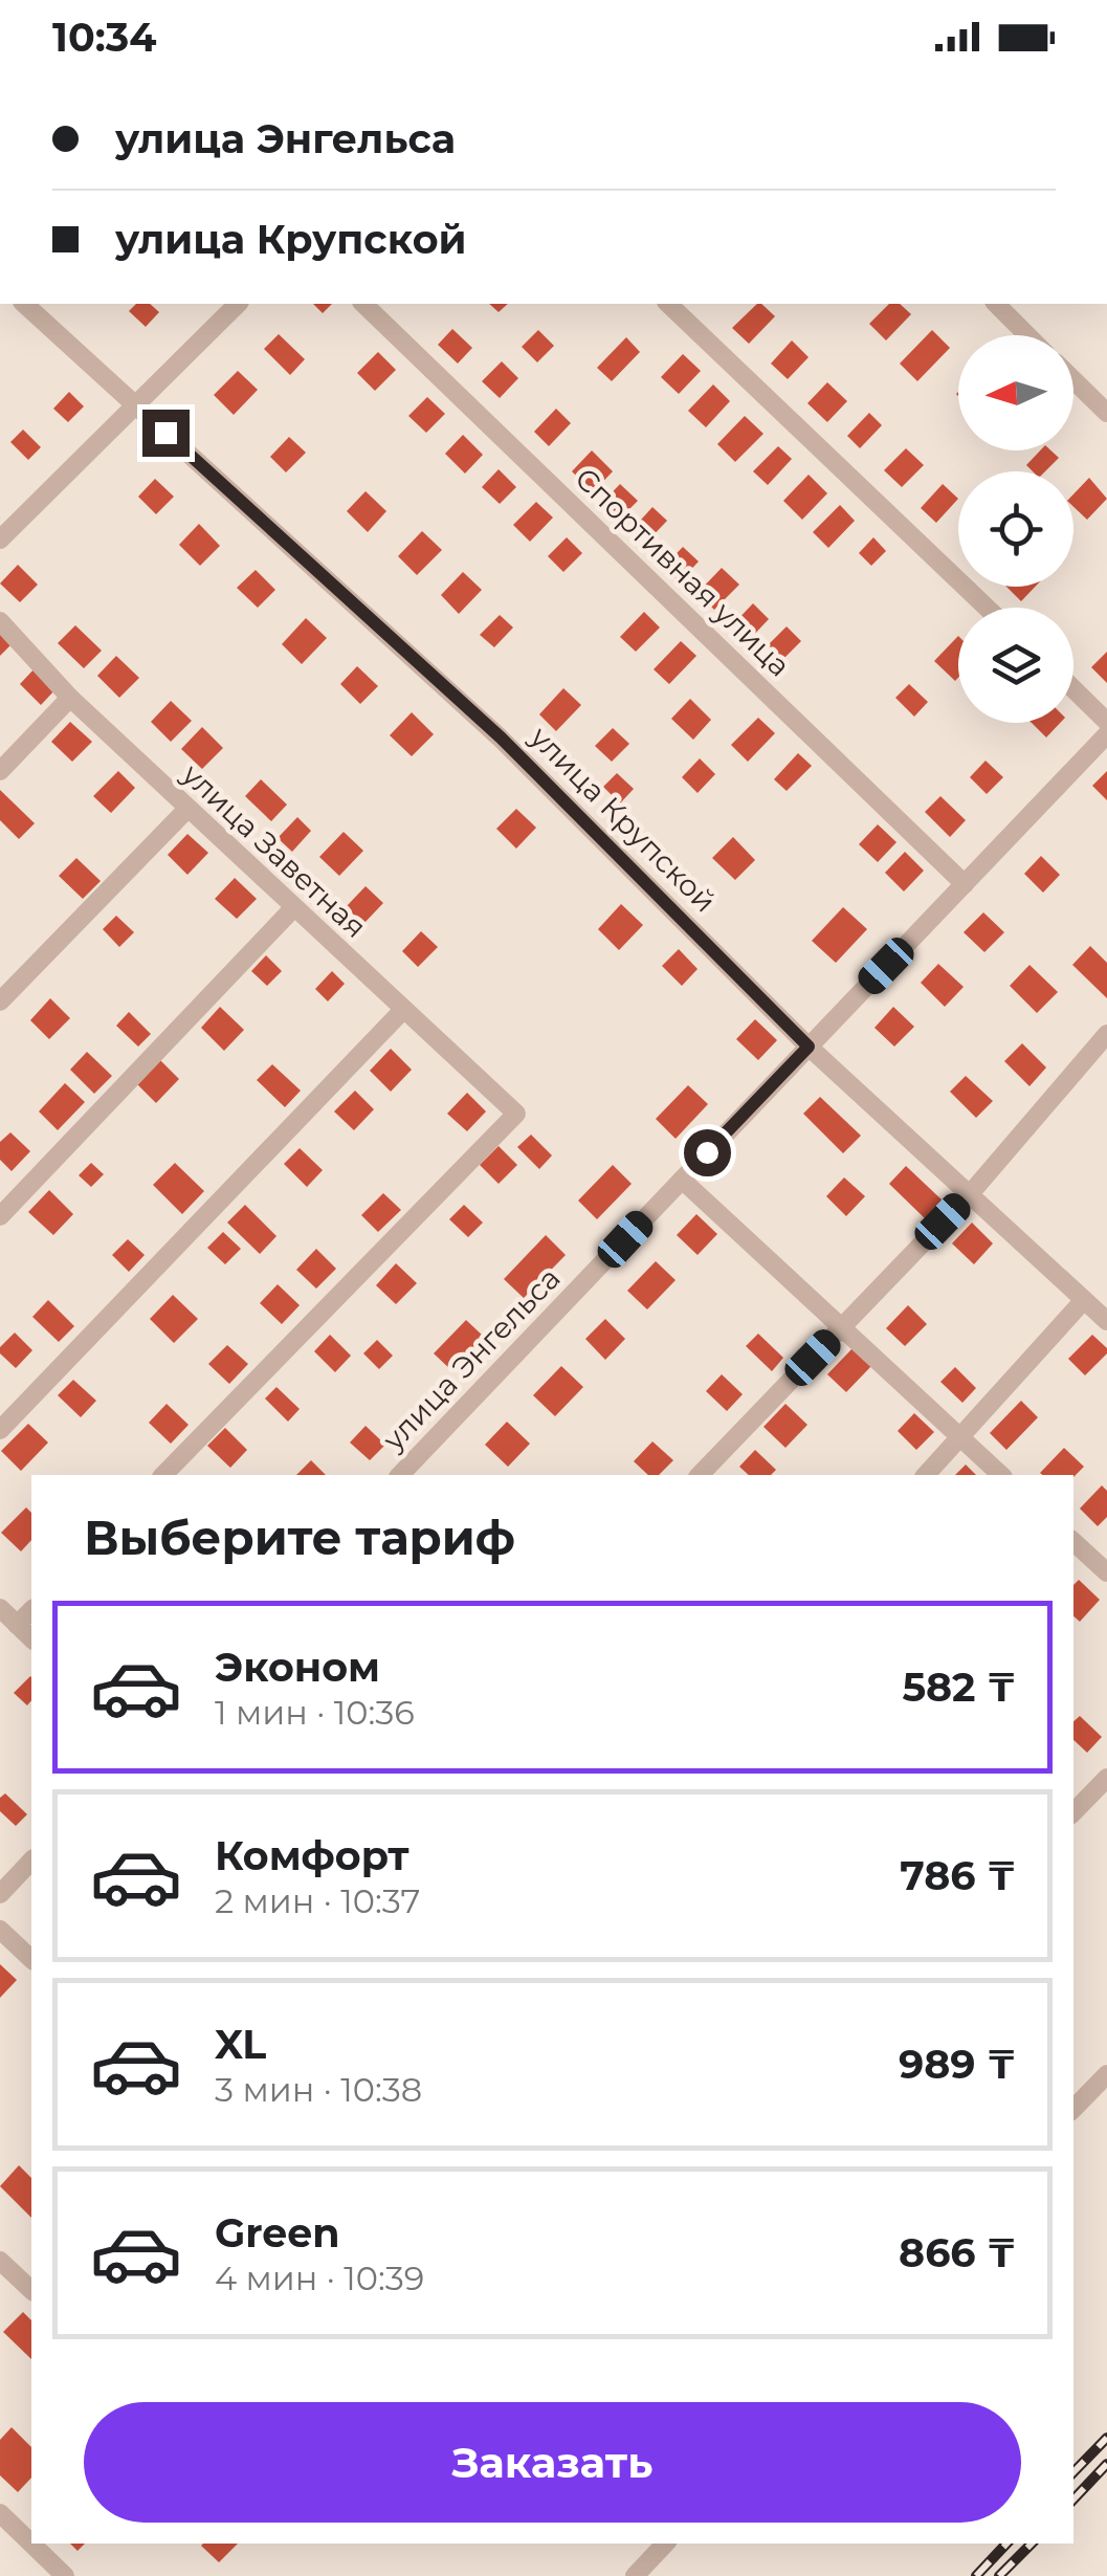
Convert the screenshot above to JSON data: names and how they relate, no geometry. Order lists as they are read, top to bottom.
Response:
{
  "streets": {
    "street": [
      "Спортивная улица",
      "улица Крупской",
      "улица Заветная",
      "улица Энгельса"
    ]
  },
  "crossings": [
    ["Спортивная улица", "улица Энгельса"],
    ["улица Крупской", "улица Энгельса"]
  ],
  "north": "left",
  "page": {
    "status": "10:34",
    "banner": ["улица Энгельса", "улица Крупской"],
    "heading": "Выберите тариф",
    "list": [
      {
        "name": "Эконом",
        "note": "1 мин · 10:36",
        "value": "582 ₸"
      },
      {
        "name": "Комфорт",
        "note": "2 мин · 10:37",
        "value": "786 ₸"
      },
      {
        "name": "XL",
        "note": "3 мин · 10:38",
        "value": "989 ₸"
      },
      {
        "name": "Green",
        "note": "4 мин · 10:39",
        "value": "866 ₸"
      }
    ],
    "buttons": "Заказать"
  }
}
